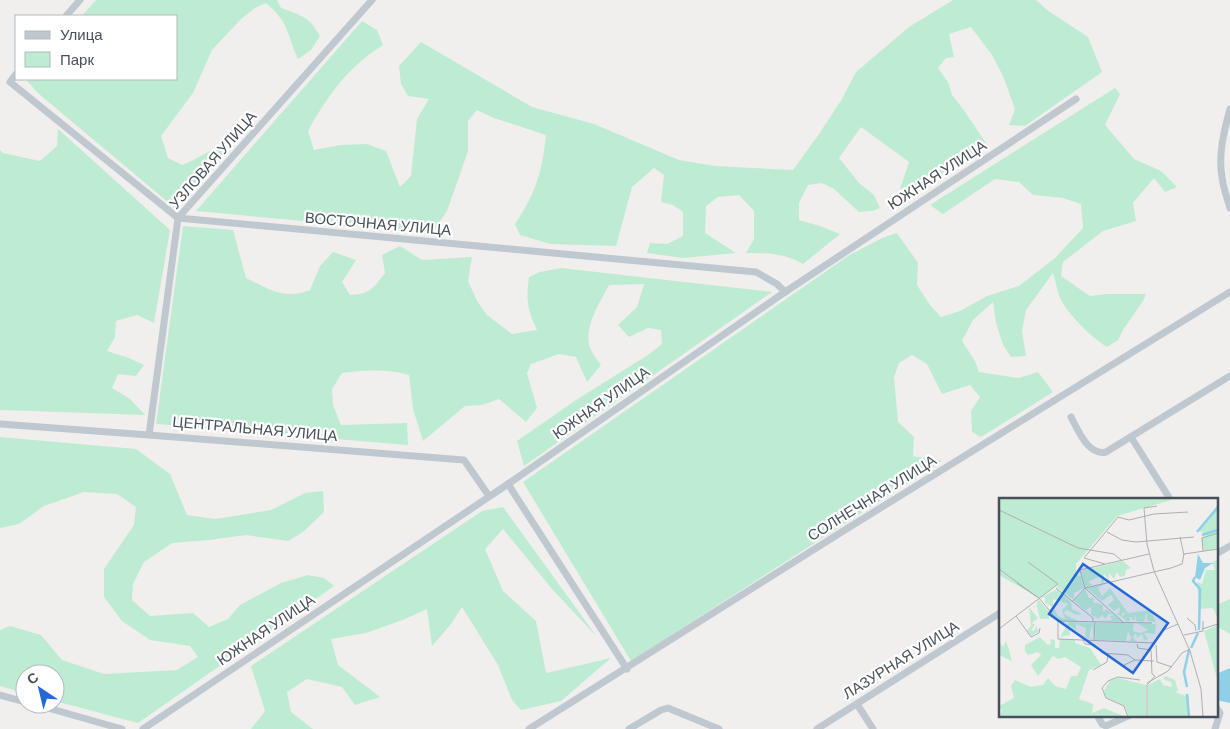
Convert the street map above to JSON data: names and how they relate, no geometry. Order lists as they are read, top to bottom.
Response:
{
  "streets": {
    "street": [
      "УЗЛОВАЯ УЛИЦА",
      "ЮЖНАЯ УЛИЦА",
      "ВОСТОЧНАЯ УЛИЦА",
      "ЦЕНТРАЛЬНАЯ УЛИЦА",
      "СОЛНЕЧНАЯ УЛИЦА",
      "ЛАЗУРНАЯ УЛИЦА"
    ]
  },
  "crossings": [
    ["УЗЛОВАЯ УЛИЦА", "ВОСТОЧНАЯ УЛИЦА"],
    ["УЗЛОВАЯ УЛИЦА", "ЦЕНТРАЛЬНАЯ УЛИЦА"],
    ["ЮЖНАЯ УЛИЦА", "ВОСТОЧНАЯ УЛИЦА"],
    ["ЮЖНАЯ УЛИЦА", "ЦЕНТРАЛЬНАЯ УЛИЦА"]
  ],
  "legend": ["Улица", "Парк"],
  "north": "top left"
}
